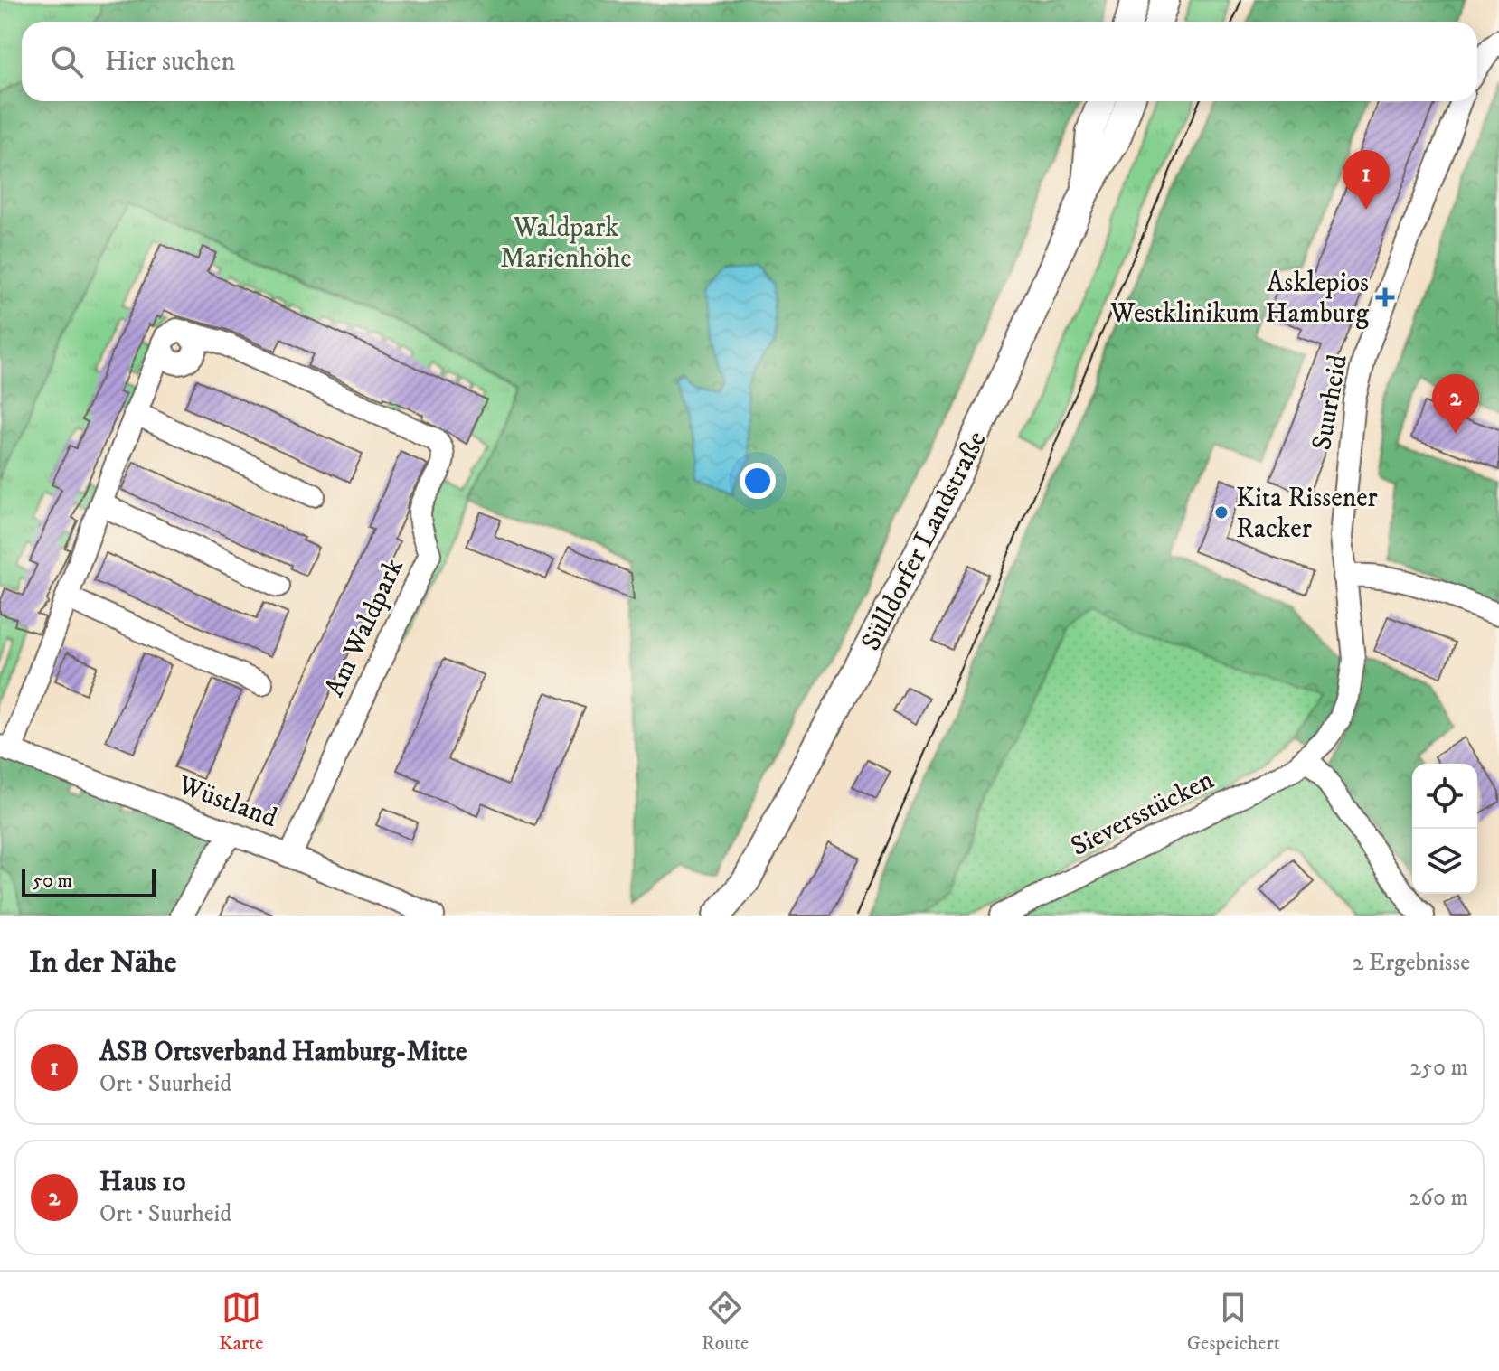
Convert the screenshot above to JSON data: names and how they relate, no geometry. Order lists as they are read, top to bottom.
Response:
{
  "streets": {
    "main road": ["Sülldorfer Landstraße"],
    "street": [
      "Suurheid",
      "Am Waldpark",
      "Wüstland",
      "Sieversstücken"
    ]
  },
  "crossings": [
    ["Suurheid", "Sieversstücken"],
    ["Am Waldpark", "Wüstland"]
  ],
  "parks": ["Waldpark Marienhöhe"],
  "places": {
    "health": ["Asklepios Westklinikum Hamburg"],
    "other": ["Kita Rissener Racker"]
  },
  "scale_bar": "50 m",
  "page": {
    "search": "Hier suchen",
    "pins": ["1", "2"],
    "scale": "50 m",
    "heading": ["In der Nähe", "2 Ergebnisse"],
    "list": [
      {
        "mark": "1",
        "name": "ASB Ortsverband Hamburg-Mitte",
        "note": "Ort · Suurheid",
        "value": "250 m"
      },
      {
        "mark": "2",
        "name": "Haus 10",
        "note": "Ort · Suurheid",
        "value": "260 m"
      }
    ],
    "nav": ["Karte", "Route", "Gespeichert"]
  }
}
